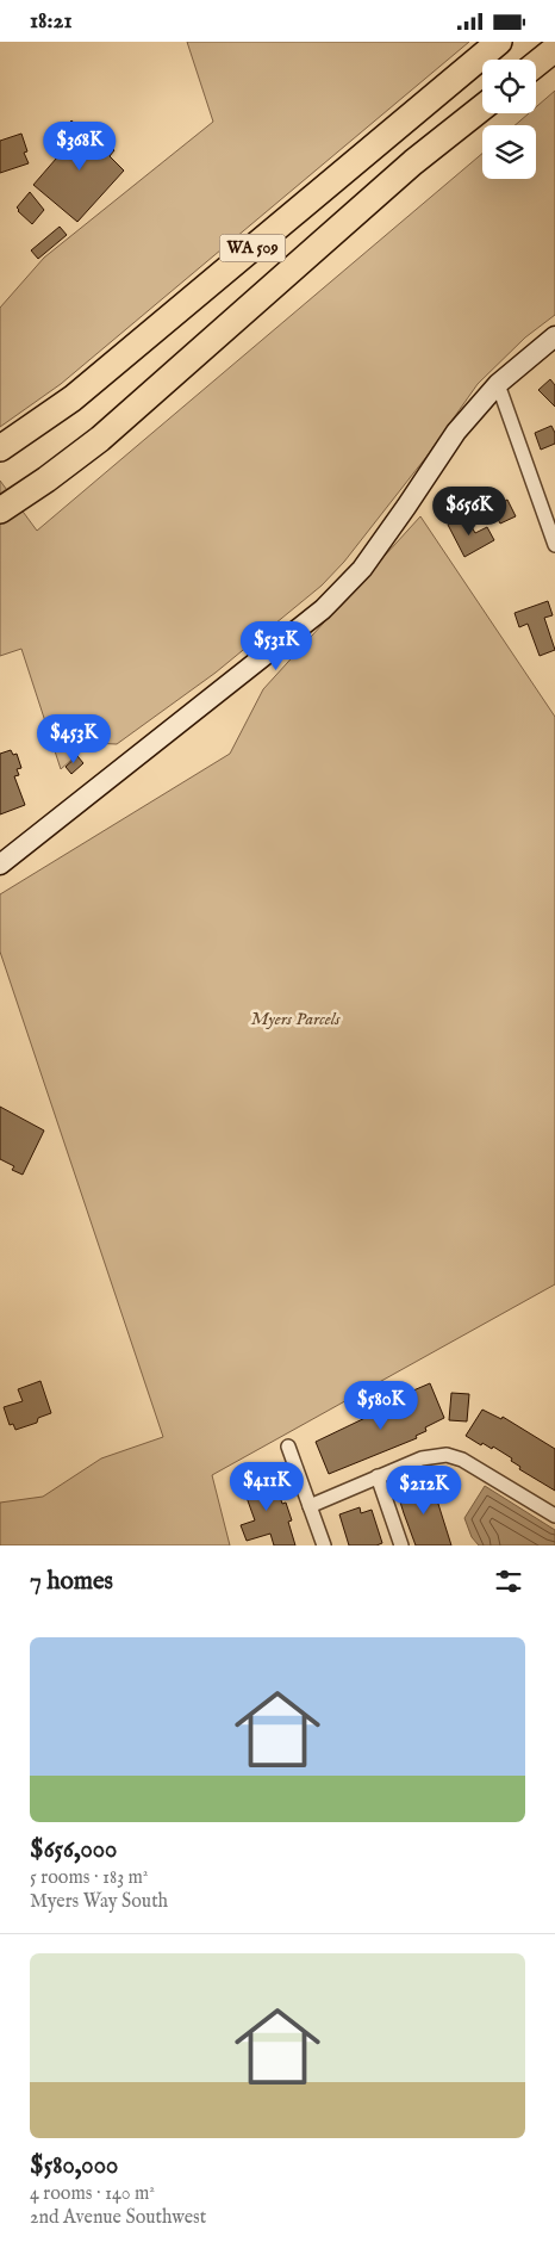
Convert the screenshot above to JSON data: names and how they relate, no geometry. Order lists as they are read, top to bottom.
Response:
{
  "streets": {
    "highway": ["WA 509"]
  },
  "parks": ["Myers Parcels"],
  "page": {
    "status": "18:21",
    "price": [
      "$368K",
      "$656K",
      "$531K",
      "$453K",
      "$580K",
      "$411K",
      "$212K"
    ],
    "heading": "7 homes",
    "list": [
      {
        "name": "$656,000",
        "note": "5 rooms · 183 m² · Myers Way South"
      },
      {
        "name": "$580,000",
        "note": "4 rooms · 140 m² · 2nd Avenue Southwest"
      }
    ]
  }
}
